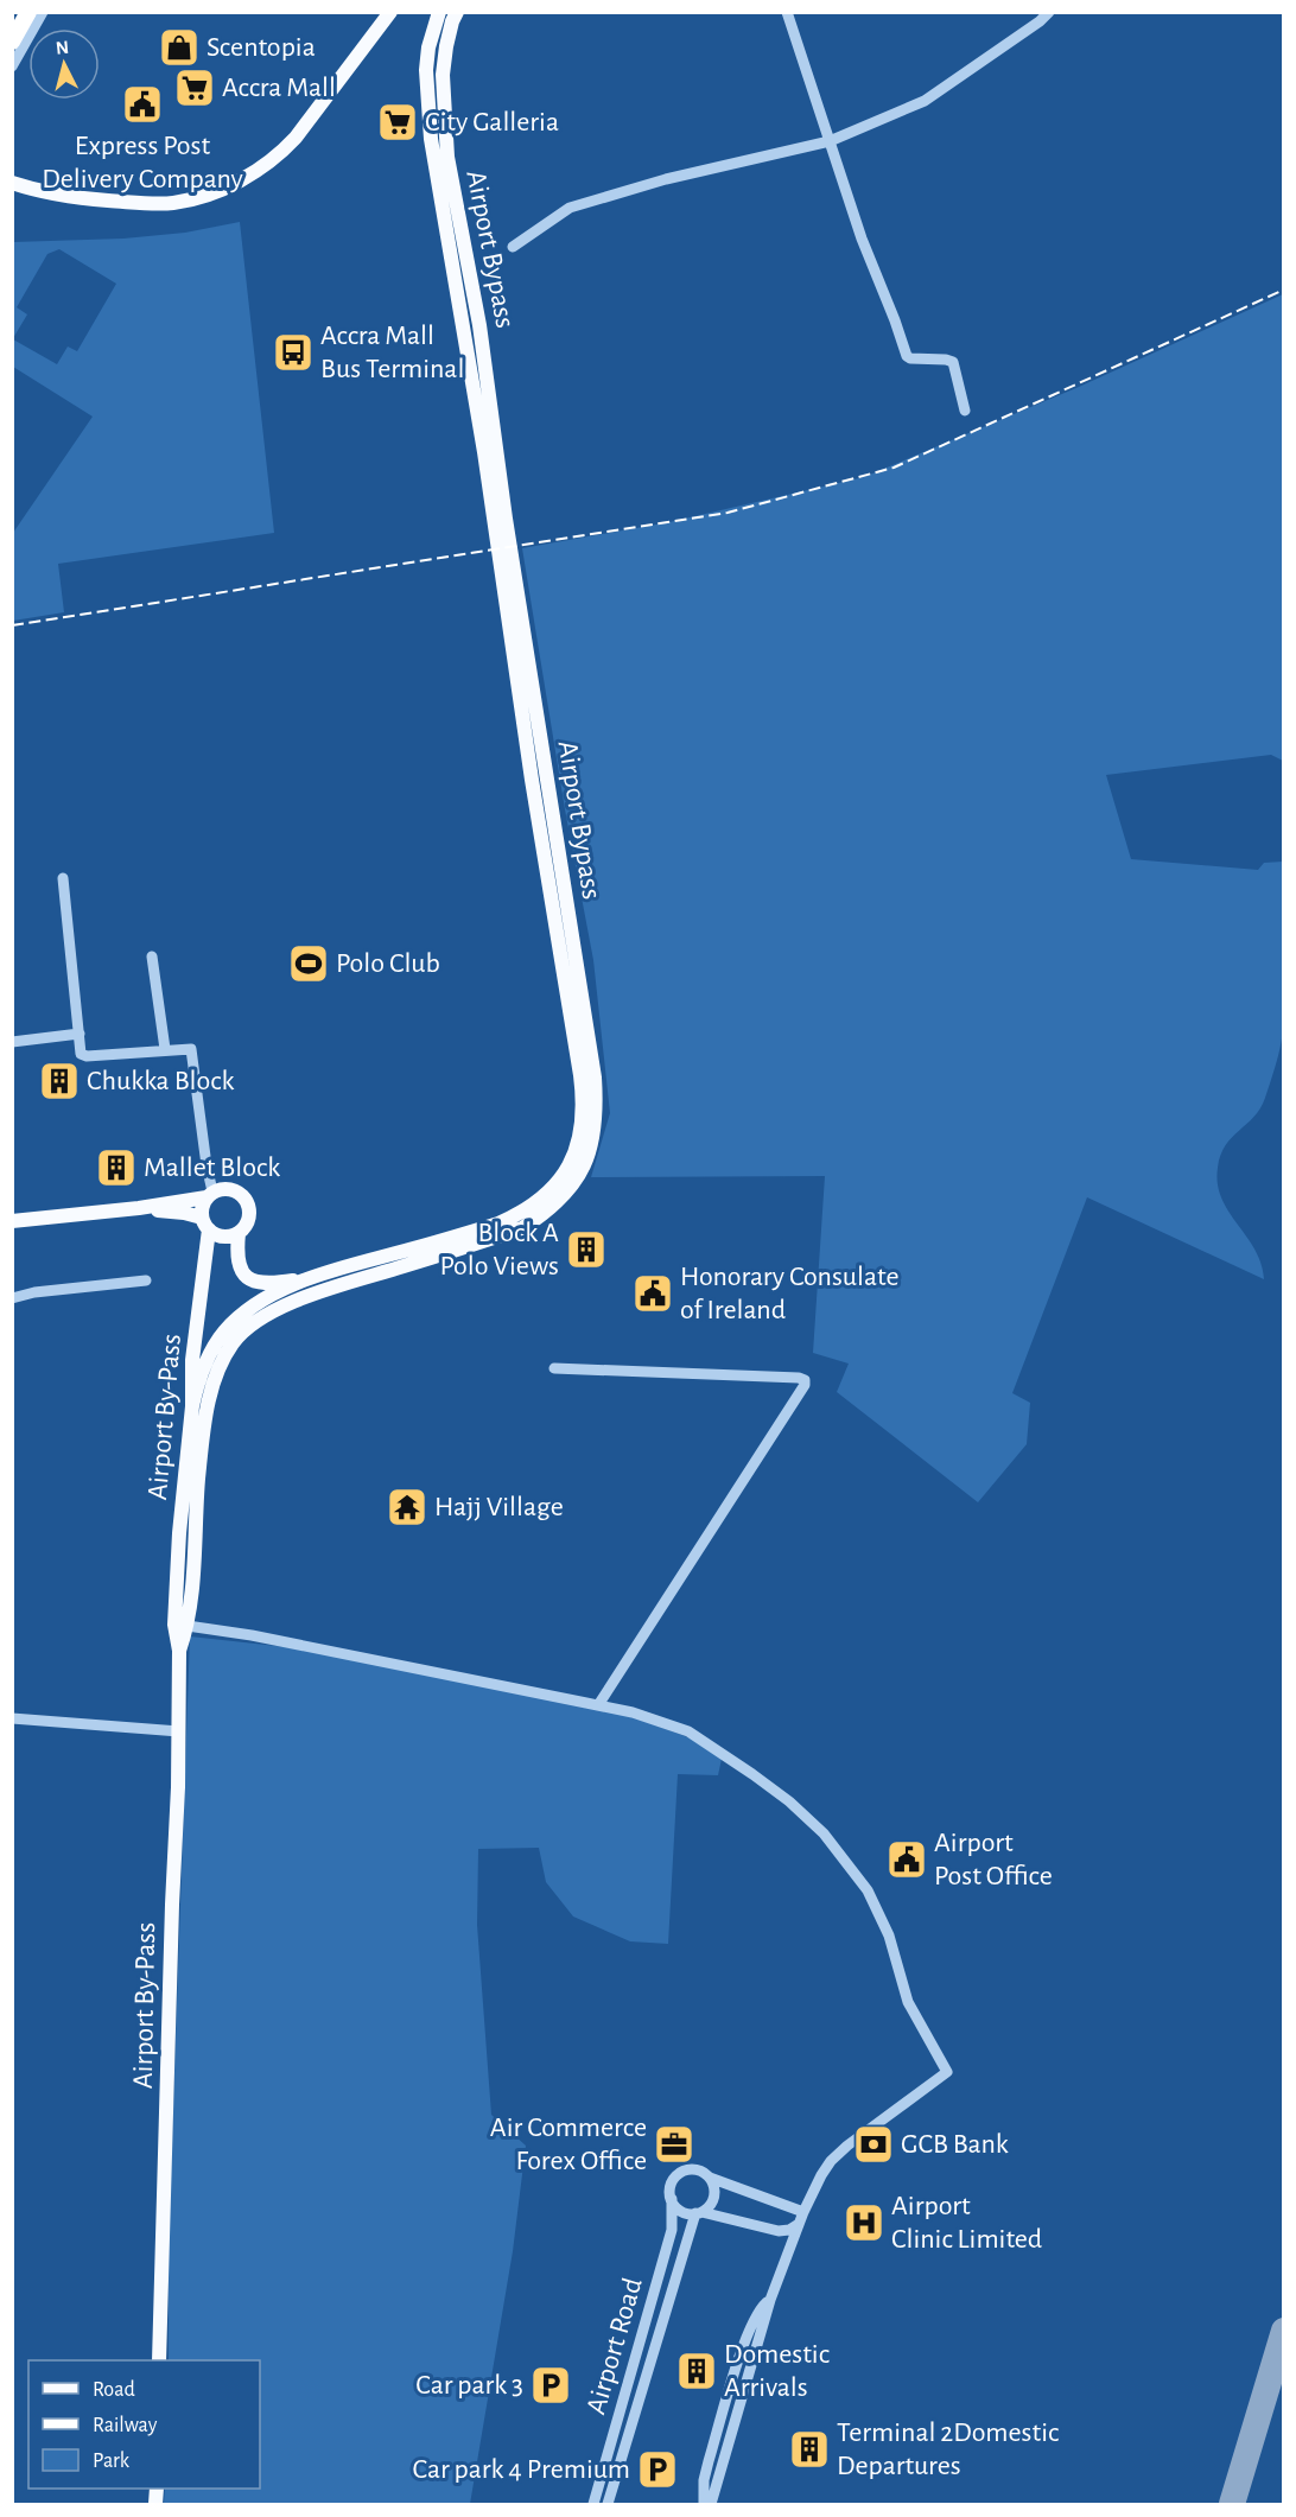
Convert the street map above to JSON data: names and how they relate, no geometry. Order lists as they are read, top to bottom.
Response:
{
  "streets": {
    "main road": ["Airport Bypass", "Airport By-Pass"],
    "street": ["Airport Road"]
  },
  "crossings": [
    ["Airport Bypass", "Airport By-Pass"]
  ],
  "places": {
    "shop": ["Scentopia"],
    "supermarket": ["Accra Mall", "City Galleria"],
    "public building": ["Express Post Delivery Company", "Honorary Consulate of Ireland", "Airport Post Office"],
    "bus stop": ["Accra Mall Bus Terminal"],
    "sports": ["Polo Club"],
    "building": [
      "Chukka Block",
      "Mallet Block",
      "Block A Polo Views",
      "Domestic Arrivals",
      "Terminal 2Domestic Departures"
    ],
    "temple": ["Hajj Village"],
    "office": ["Air Commerce Forex Office"],
    "bank": ["GCB Bank"],
    "hospital": ["Airport Clinic Limited"],
    "parking": ["Car park 3", "Car park 4 Premium"]
  },
  "legend": ["Road", "Railway", "Park"],
  "north": "top"
}
